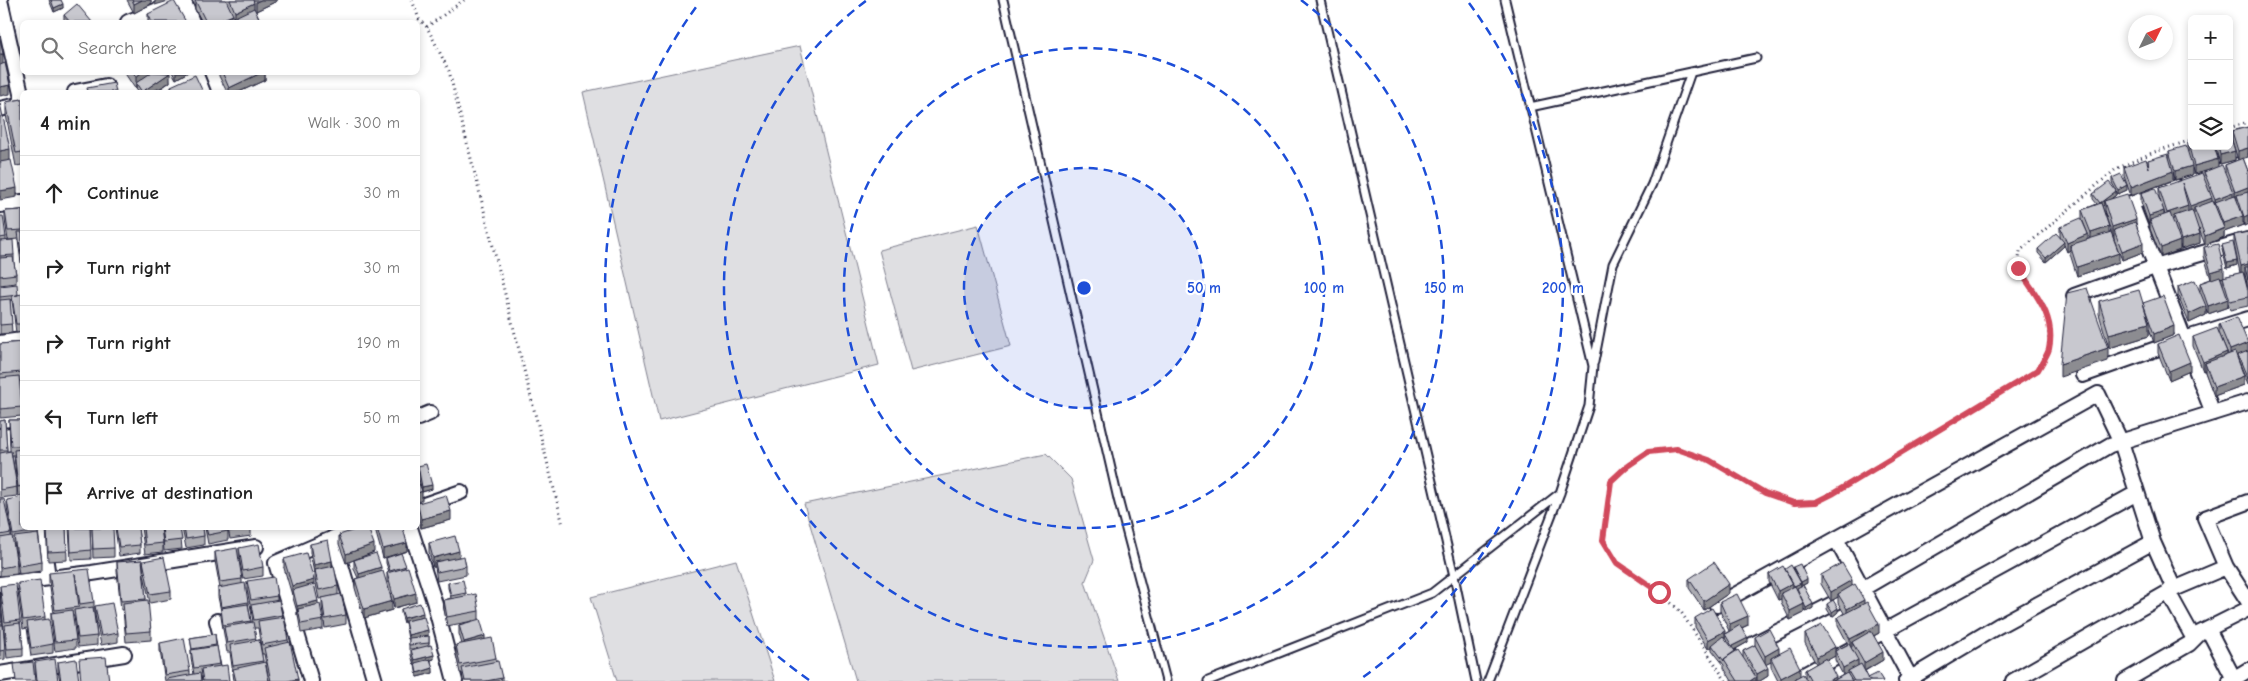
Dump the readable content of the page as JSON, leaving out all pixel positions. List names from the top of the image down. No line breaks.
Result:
{"north":"top right","page":{"map_buttons":["+","−"],"search":"Search here","heading":["4 min","Walk · 300 m"],"list":[["Continue","30 m"],["Turn right","30 m"],["Turn right","190 m"],["Turn left","50 m"],"Arrive at destination"]},"rings":["50 m","100 m","150 m","200 m"]}
